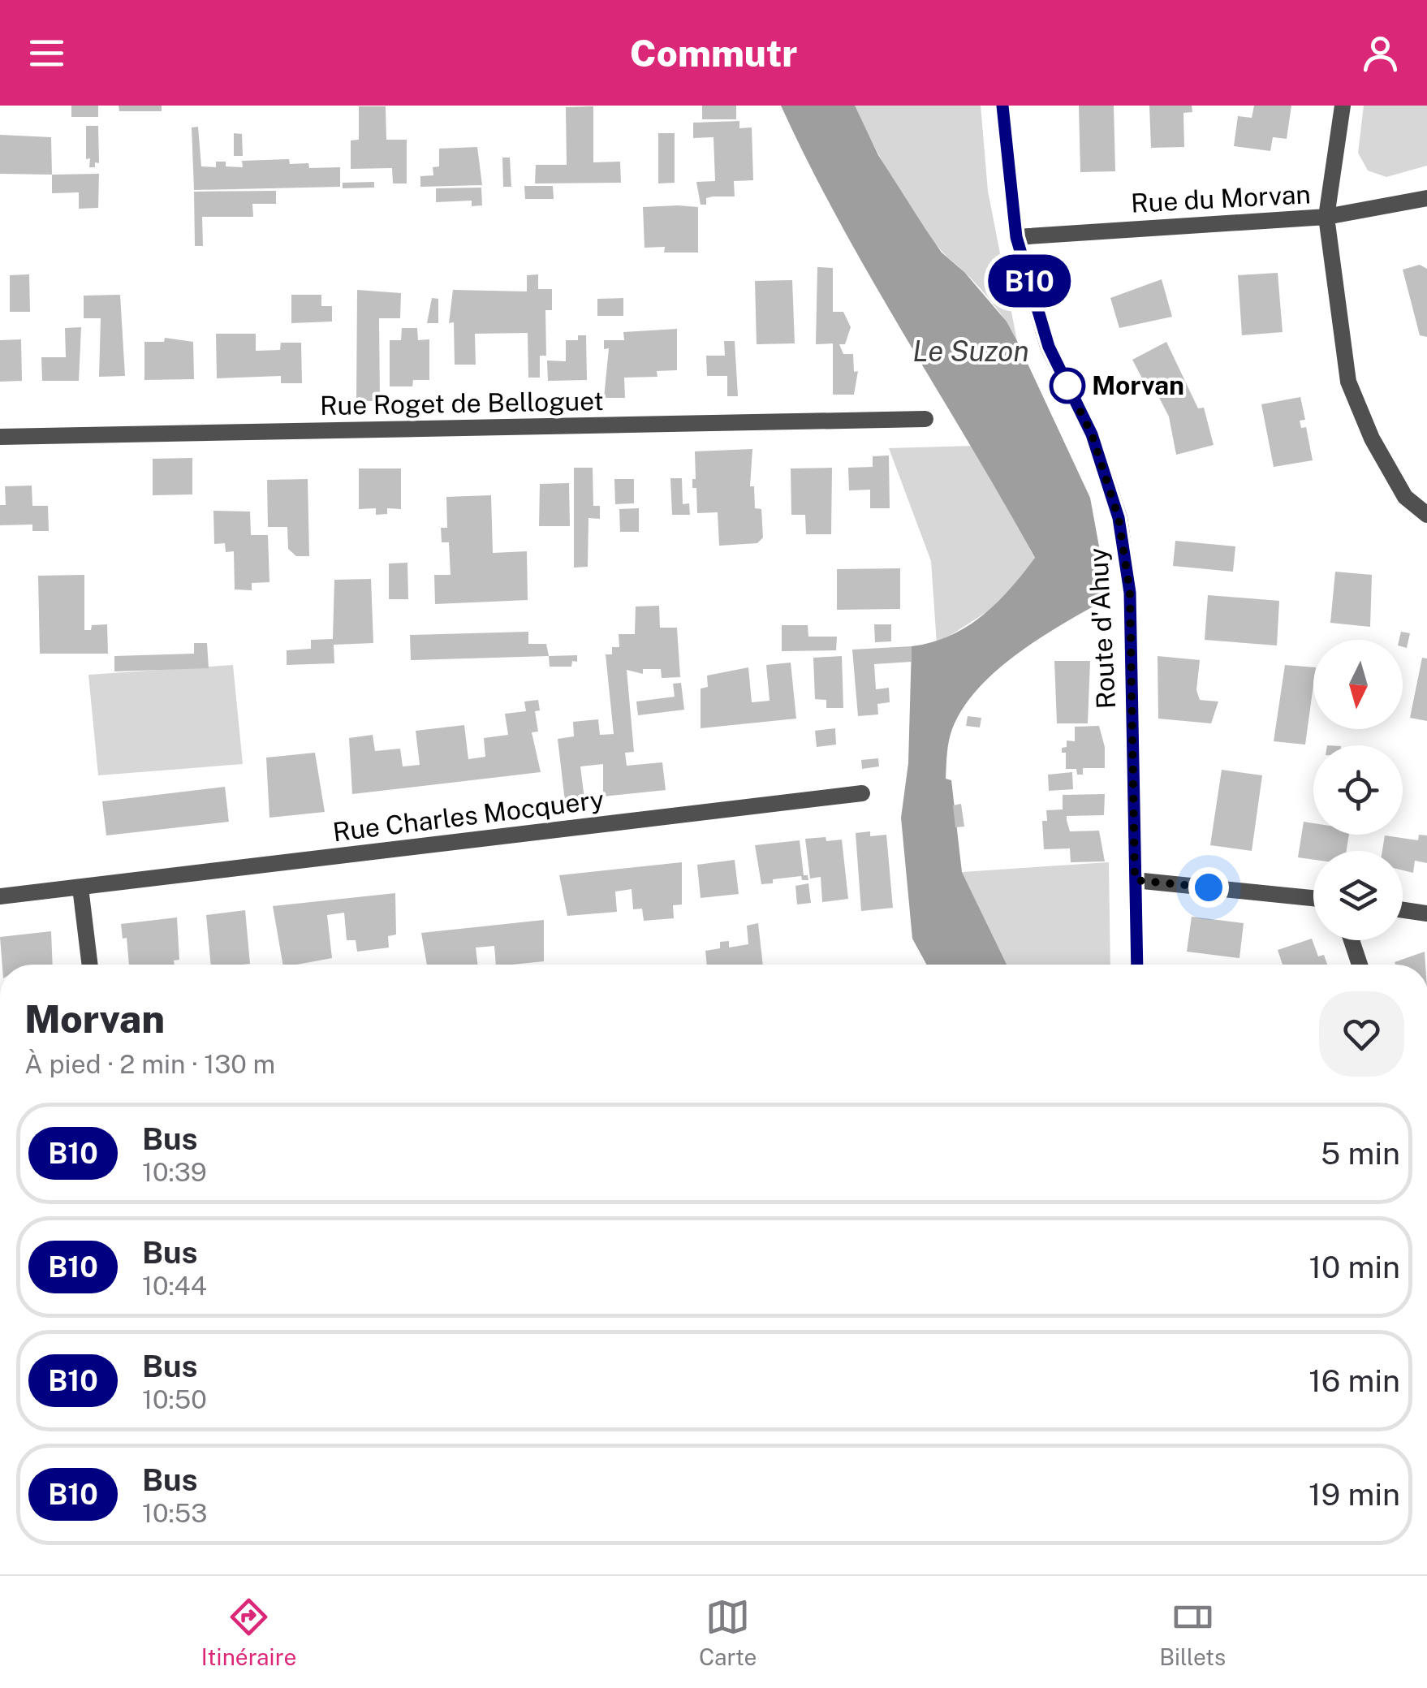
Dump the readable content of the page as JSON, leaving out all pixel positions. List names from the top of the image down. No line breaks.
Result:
{"streets":{"main road":["Route d'Ahuy"],"street":["Rue du Morvan","Rue Roget de Belloguet","Rue Charles Mocquery"]},"crossings":[["Rue du Morvan","Route d'Ahuy"]],"water":["Le Suzon"],"places":["Morvan"],"lines":["bus line B10"],"north":"bottom","page":{"header":"Commutr","on_map":"B10","heading":["Morvan","À pied · 2 min · 130 m"],"list":[{"mark":"B10","name":"Bus","note":"10:39","value":"5 min"},{"mark":"B10","name":"Bus","note":"10:44","value":"10 min"},{"mark":"B10","name":"Bus","note":"10:50","value":"16 min"},{"mark":"B10","name":"Bus","note":"10:53","value":"19 min"}],"tabs":["Itinéraire","Carte","Billets"]}}
